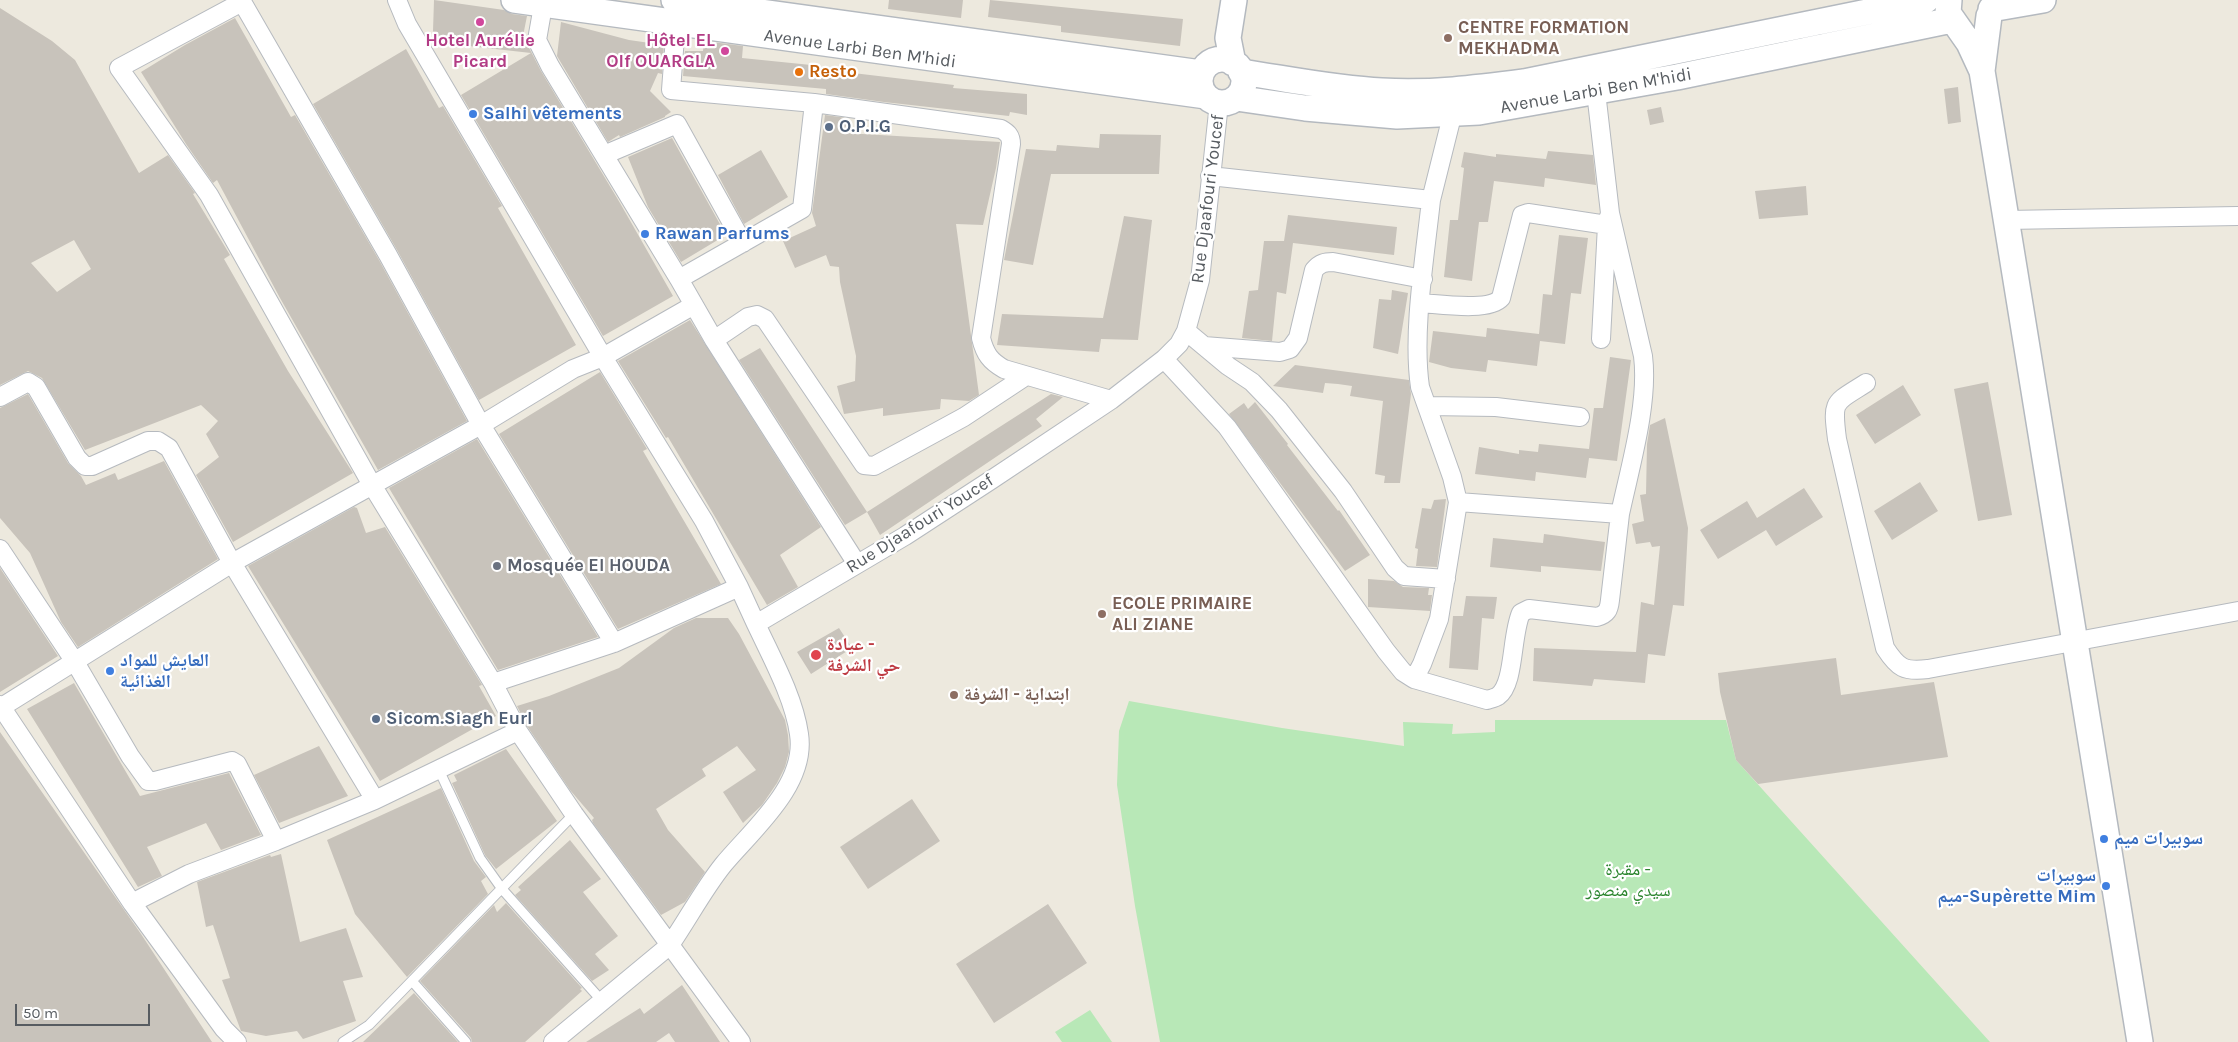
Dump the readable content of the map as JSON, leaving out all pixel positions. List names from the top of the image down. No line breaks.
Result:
{"streets":{"main road":["Avenue Larbi Ben M'hidi"],"street":["Rue Djaafouri Youcef"]},"crossings":[["Avenue Larbi Ben M'hidi","Rue Djaafouri Youcef"]],"parks":["مقبرة - سيدي منصور"],"places":["Hotel Aurélie Picard","CENTRE FORMATION MEKHADMA","Hôtel EL Olf OUARGLA","Resto","Salhi vêtements","O.P.I.G","Rawan Parfums","Mosquée El HOUDA","ECOLE PRIMAIRE ALI ZIANE","عيادة - حي الشرفة","العايش للمواد الغذائية","ابتداية - الشرفة","Sicom.Siagh Eurl","سوبيرات ميم","سوبيرات ميم-Supèrette Mim"],"scale_bar":"50 m"}
